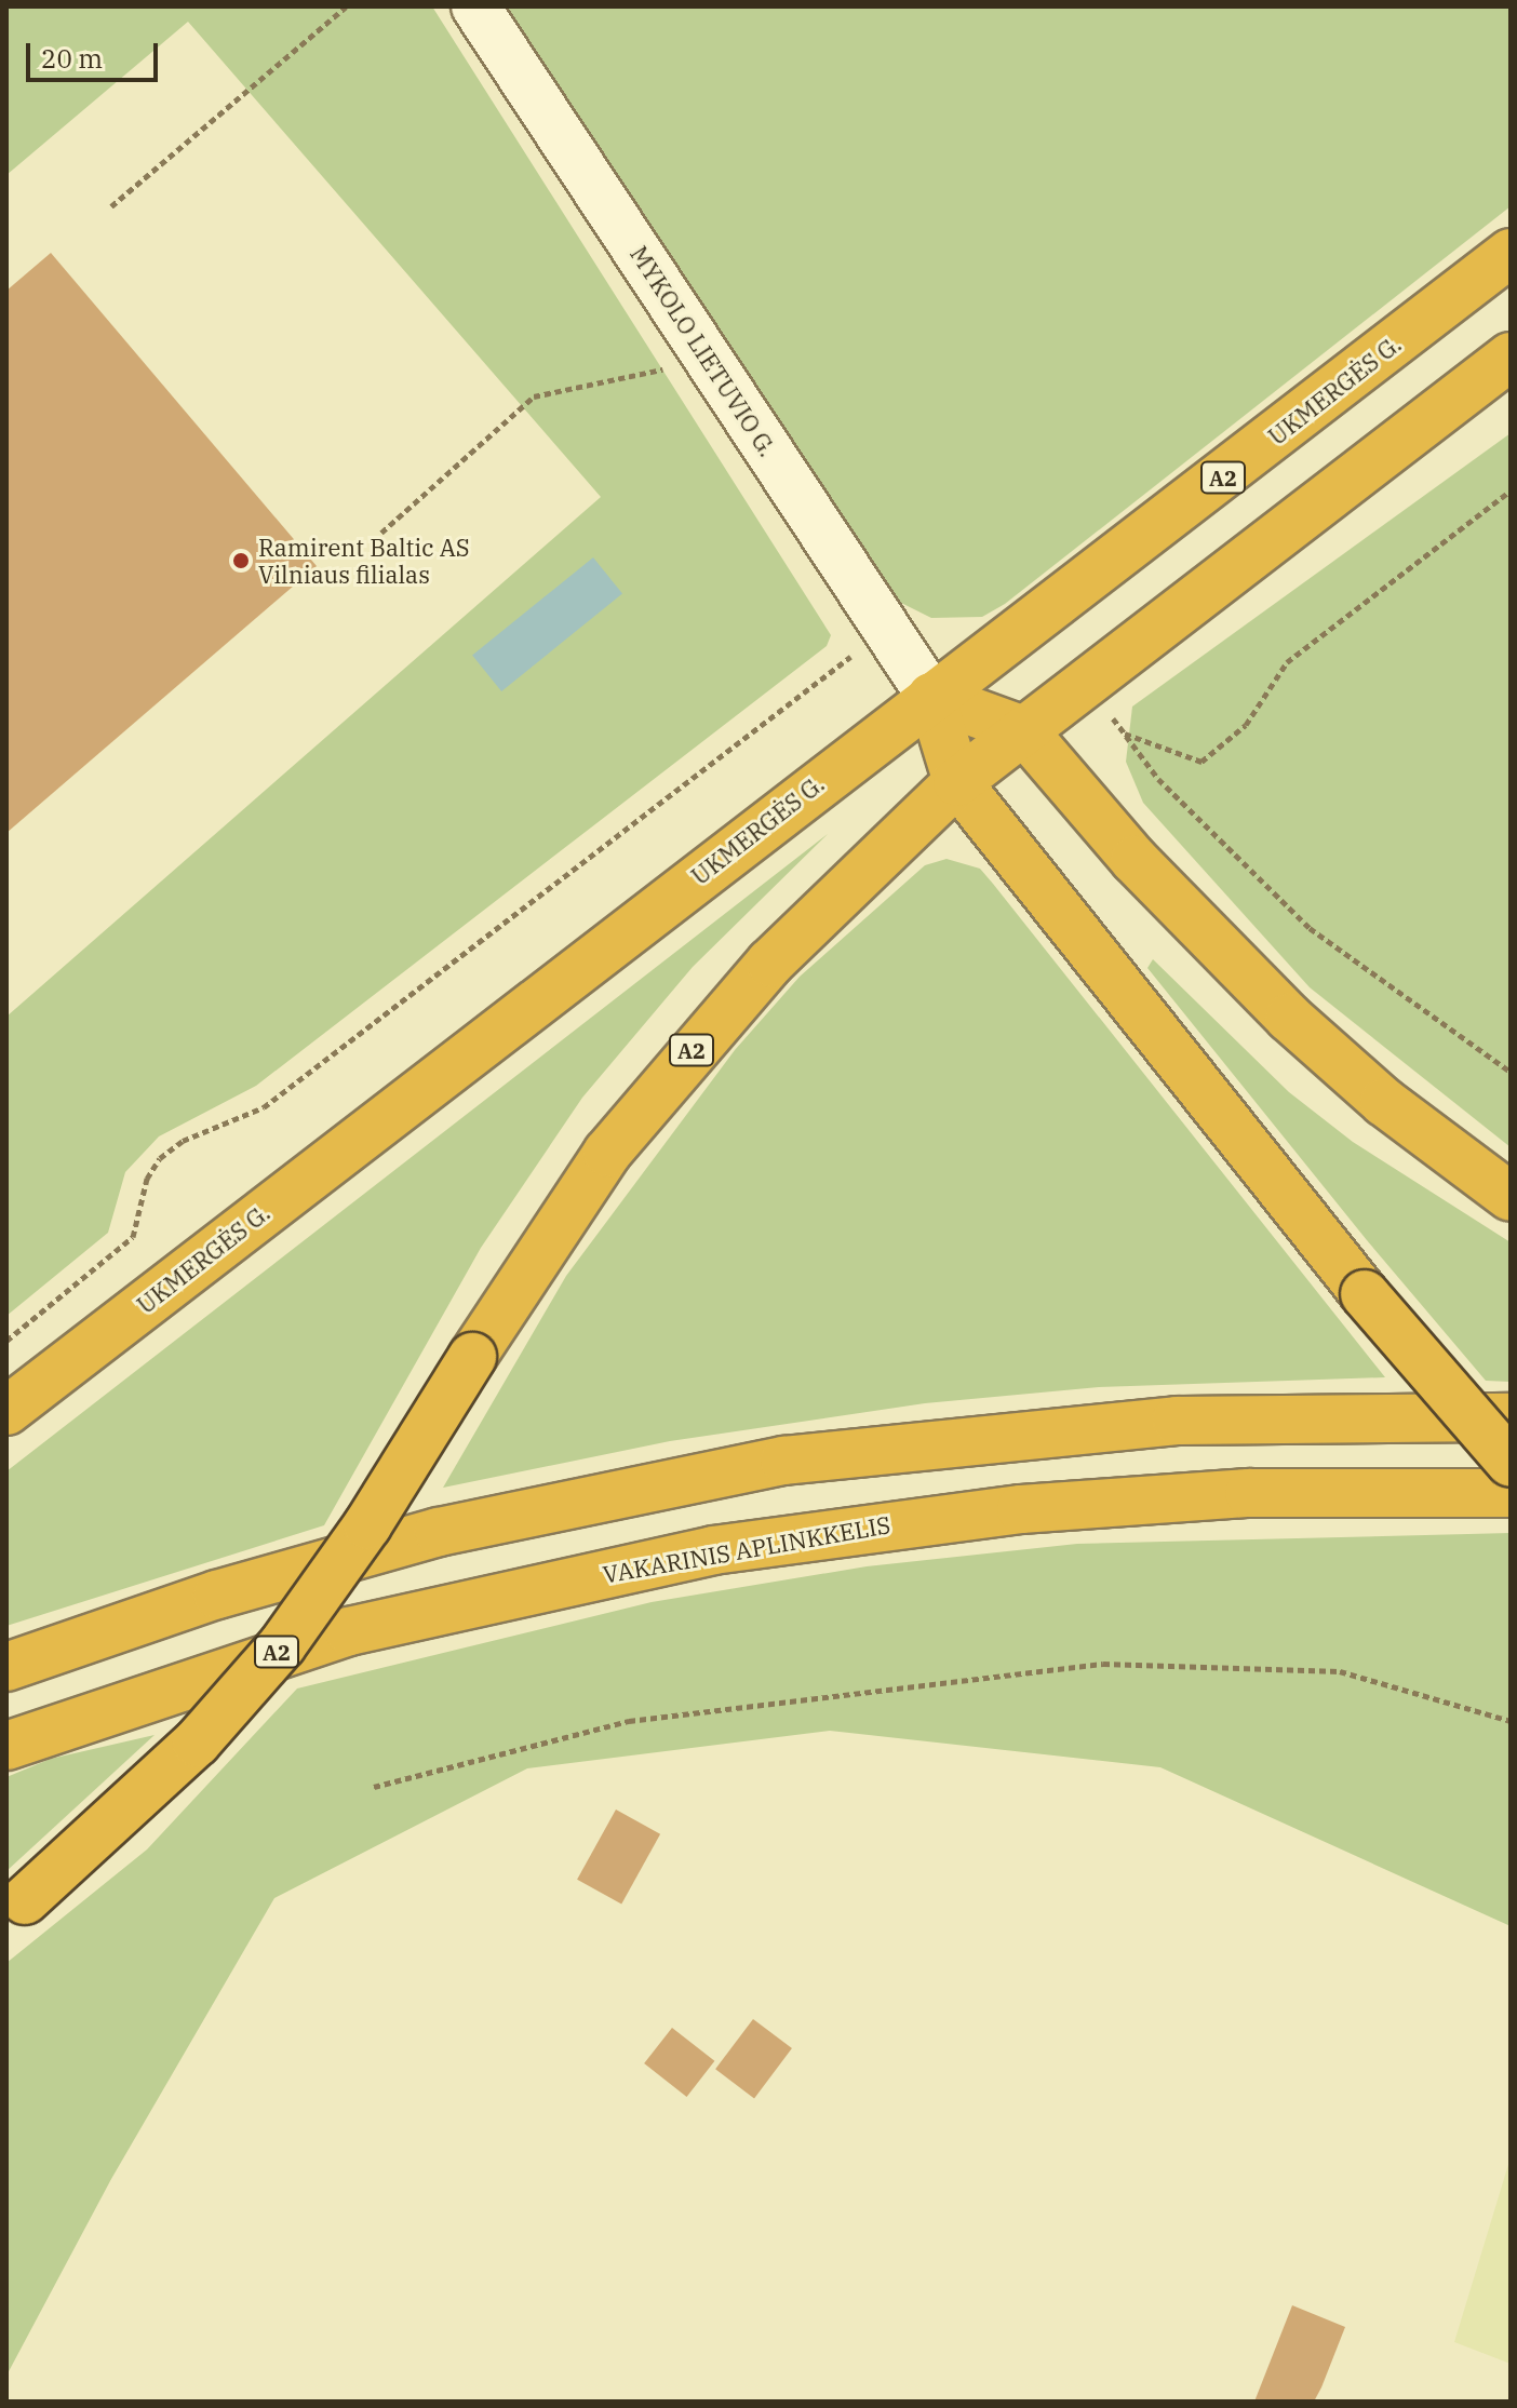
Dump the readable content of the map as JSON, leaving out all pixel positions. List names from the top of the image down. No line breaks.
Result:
{"streets":{"highway":["UKMERGĖS G.","A2","VAKARINIS APLINKKELIS"],"street":["MYKOLO LIETUVIO G."]},"crossings":[["MYKOLO LIETUVIO G.","UKMERGĖS G."]],"places":["Ramirent Baltic AS Vilniaus filialas"],"scale_bar":"20 m"}
